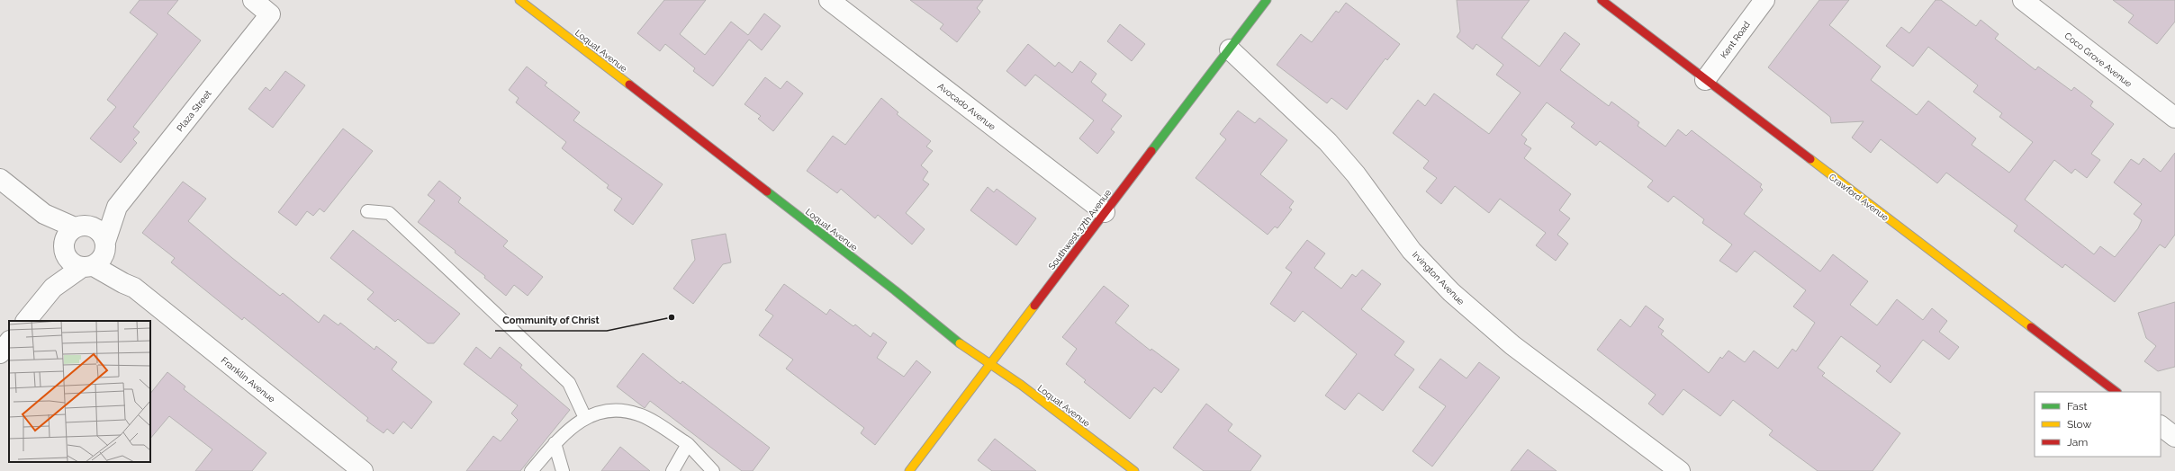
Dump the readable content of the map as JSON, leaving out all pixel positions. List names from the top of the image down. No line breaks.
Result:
{"streets":{"street":["Kent Road","Loquat Avenue","Coco Grove Avenue","Avocado Avenue","Plaza Street","Crawford Avenue","Southwest 37th Avenue","Irvington Avenue","Franklin Avenue"]},"crossings":[["Kent Road","Crawford Avenue"],["Loquat Avenue","Southwest 37th Avenue"],["Avocado Avenue","Southwest 37th Avenue"],["Plaza Street","Franklin Avenue"],["Southwest 37th Avenue","Irvington Avenue"]],"places":["Community of Christ"],"legend":["Fast","Slow","Jam"]}
